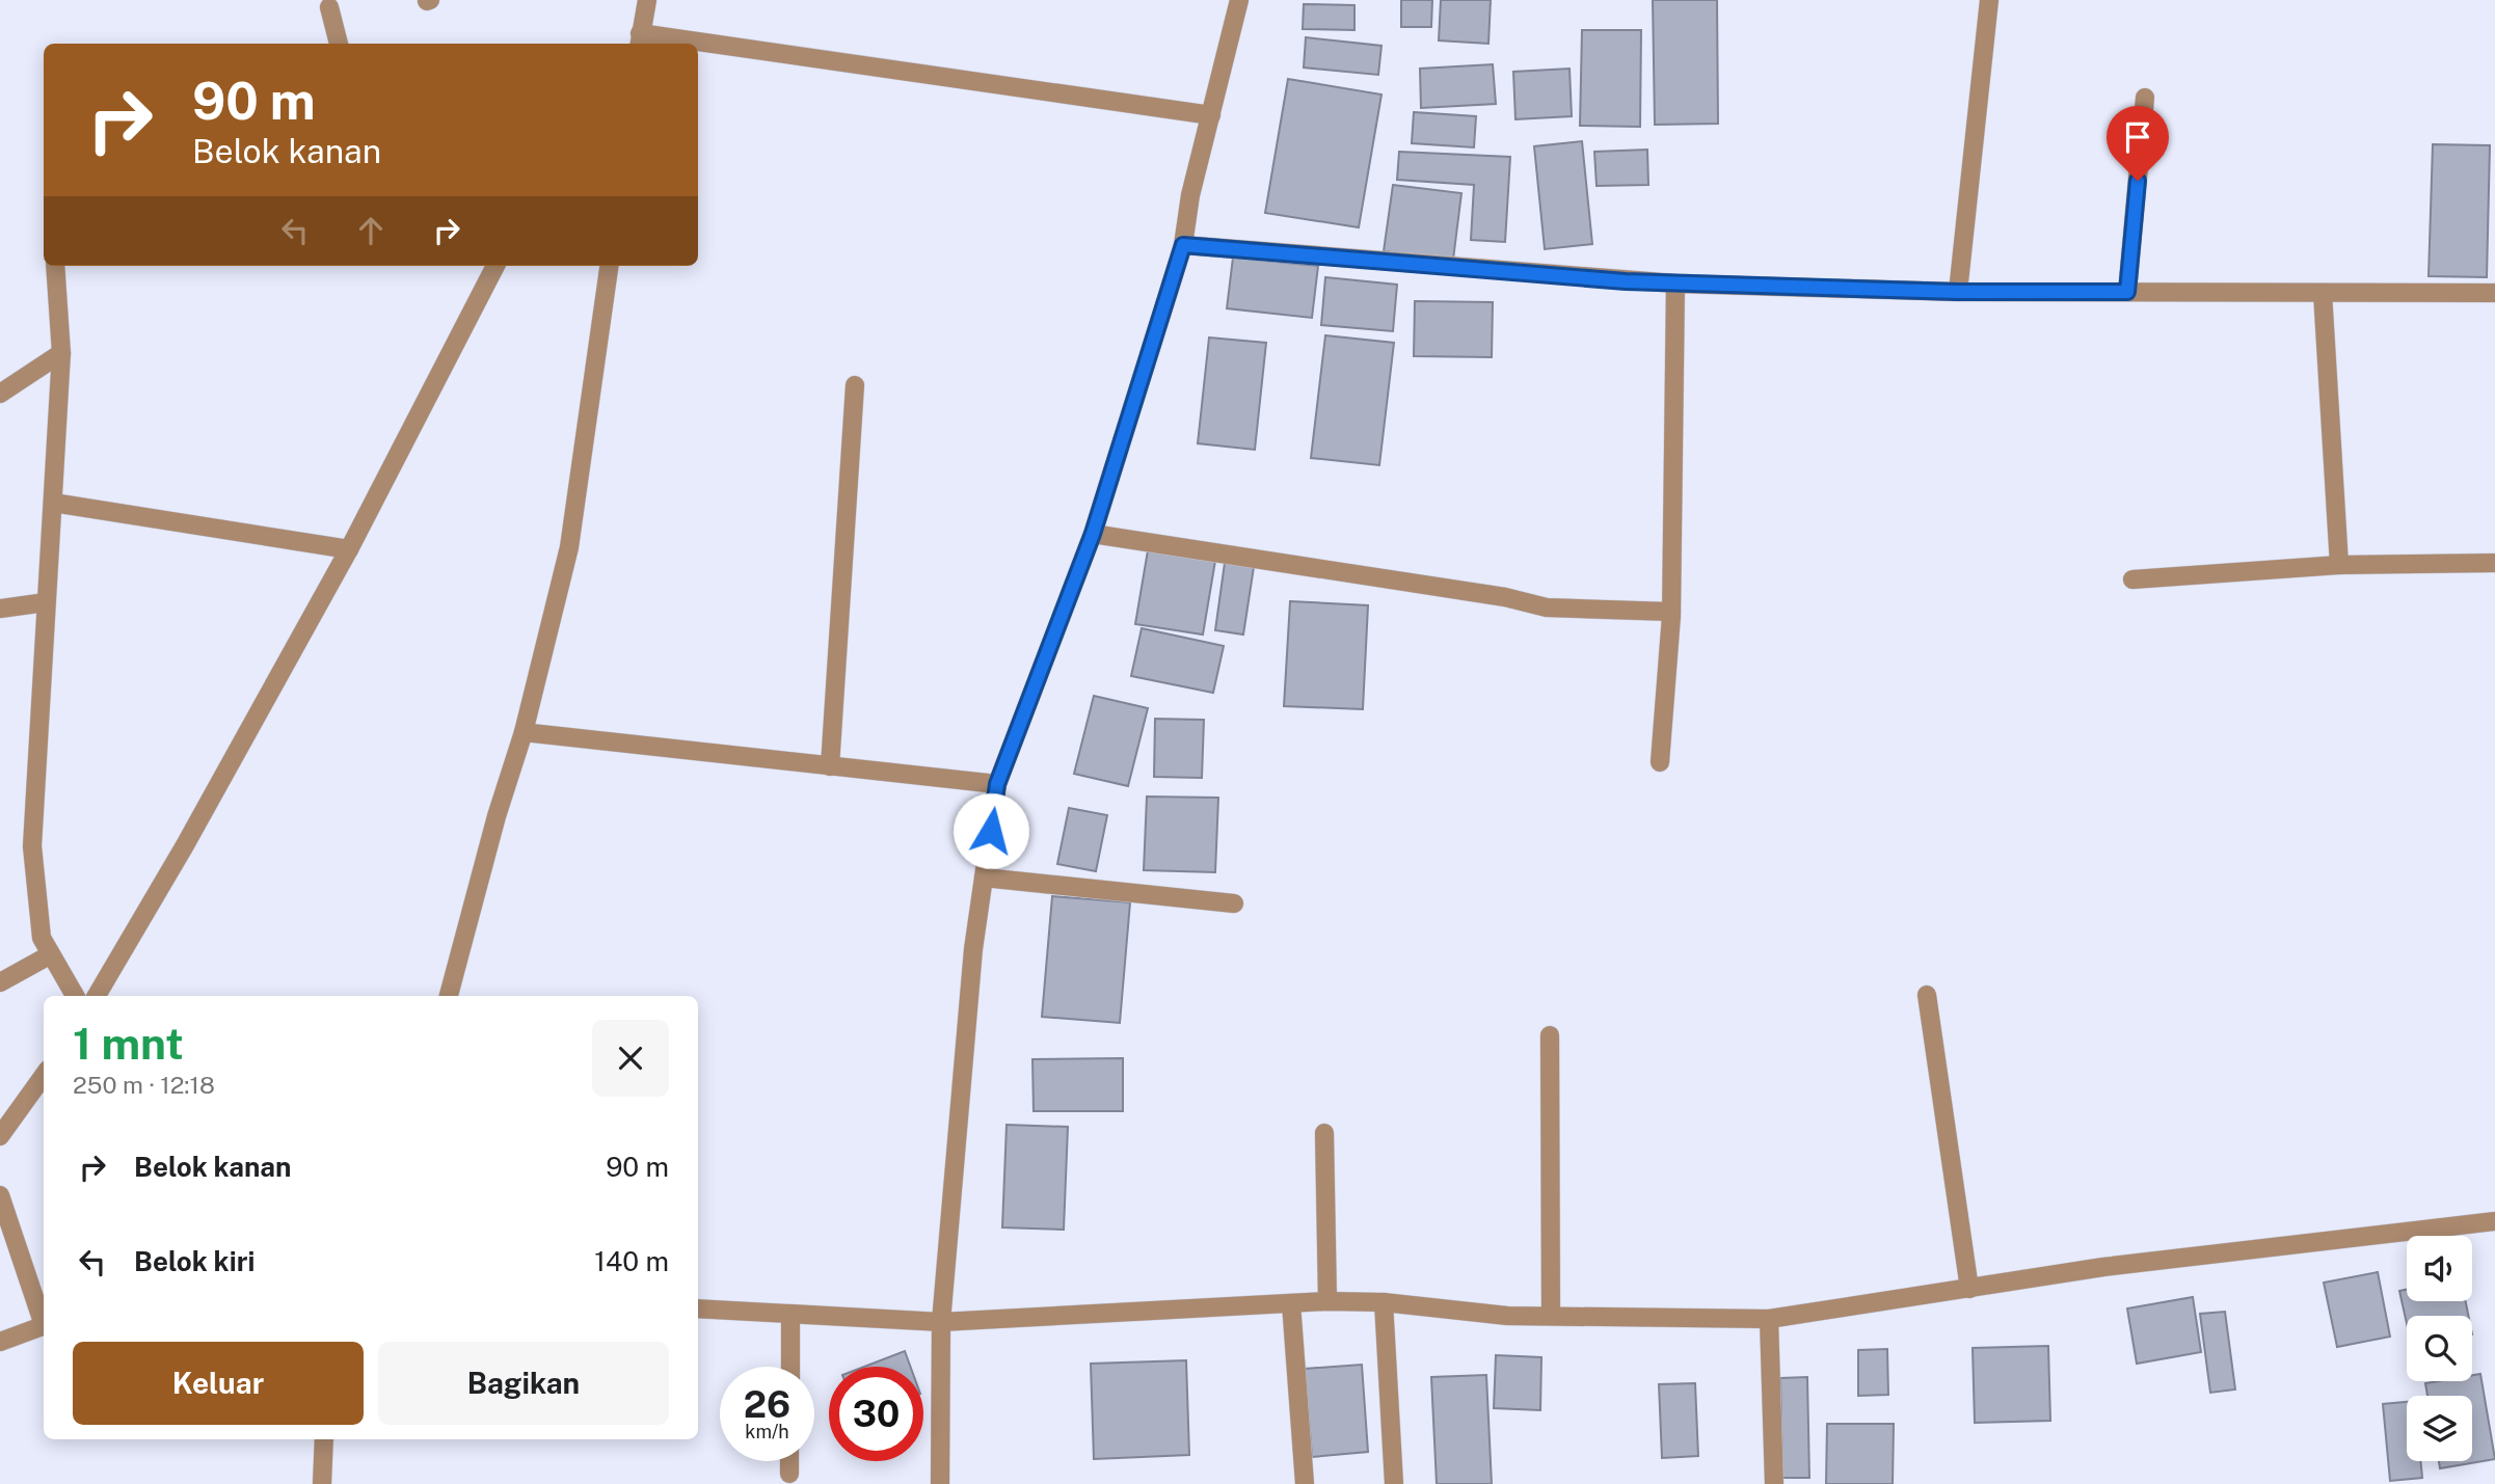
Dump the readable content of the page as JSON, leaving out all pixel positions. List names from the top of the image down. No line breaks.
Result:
{"page":{"turn":["90 m","Belok kanan"],"heading":["1 mnt","250 m · 12:18"],"list":[{"name":"Belok kanan","value":"90 m"},{"name":"Belok kiri","value":"140 m"}],"buttons":["Keluar","Bagikan"],"speed":"26 km/h","limit":"30"}}
